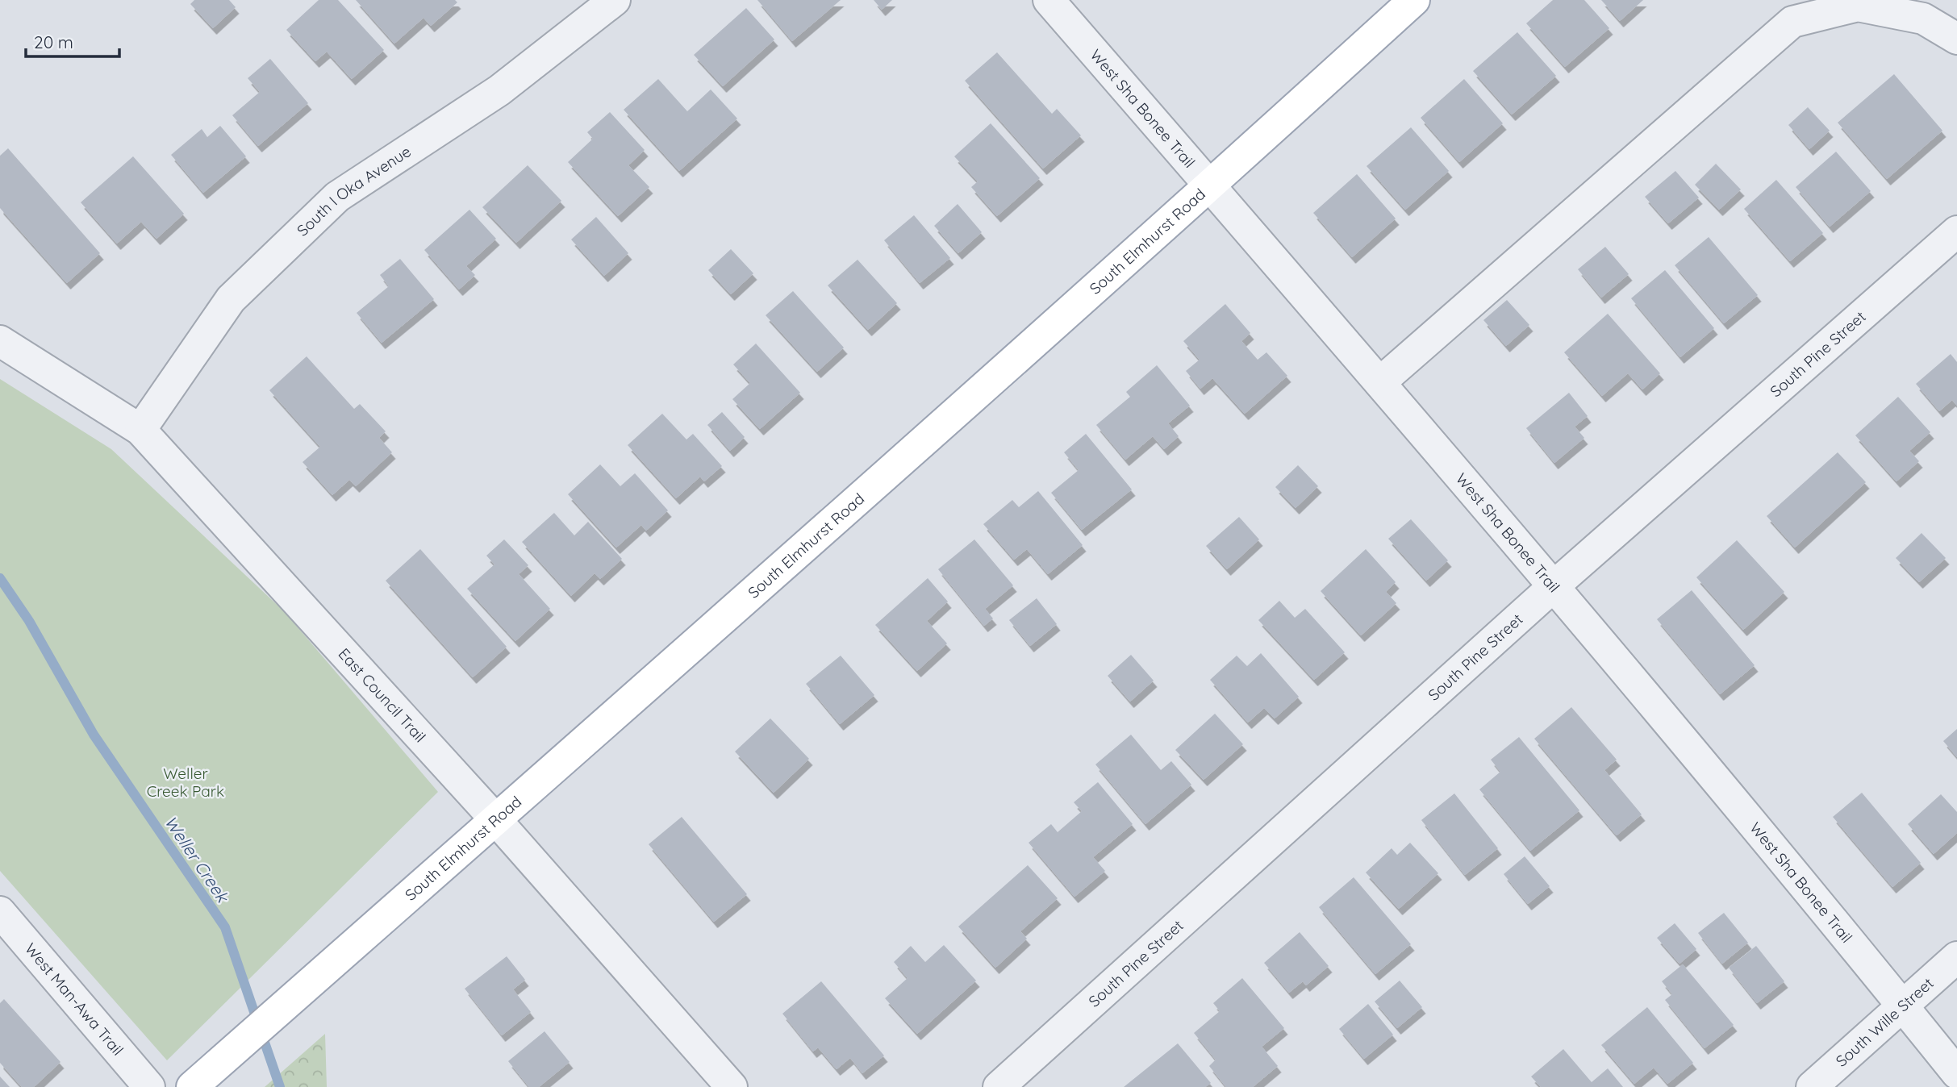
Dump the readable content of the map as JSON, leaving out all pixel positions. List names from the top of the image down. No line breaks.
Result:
{"streets":{"main road":["South Elmhurst Road"],"street":["West Sha Bonee Trail","South I Oka Avenue","South Pine Street","East Council Trail","West Man-Awa Trail","South Wille Street"]},"crossings":[["West Sha Bonee Trail","South Elmhurst Road"],["West Sha Bonee Trail","South Pine Street"],["West Sha Bonee Trail","South Wille Street"],["South I Oka Avenue","East Council Trail"],["South Elmhurst Road","East Council Trail"]],"water":["Weller Creek"],"parks":["Weller Creek Park"],"scale_bar":"20 m"}
